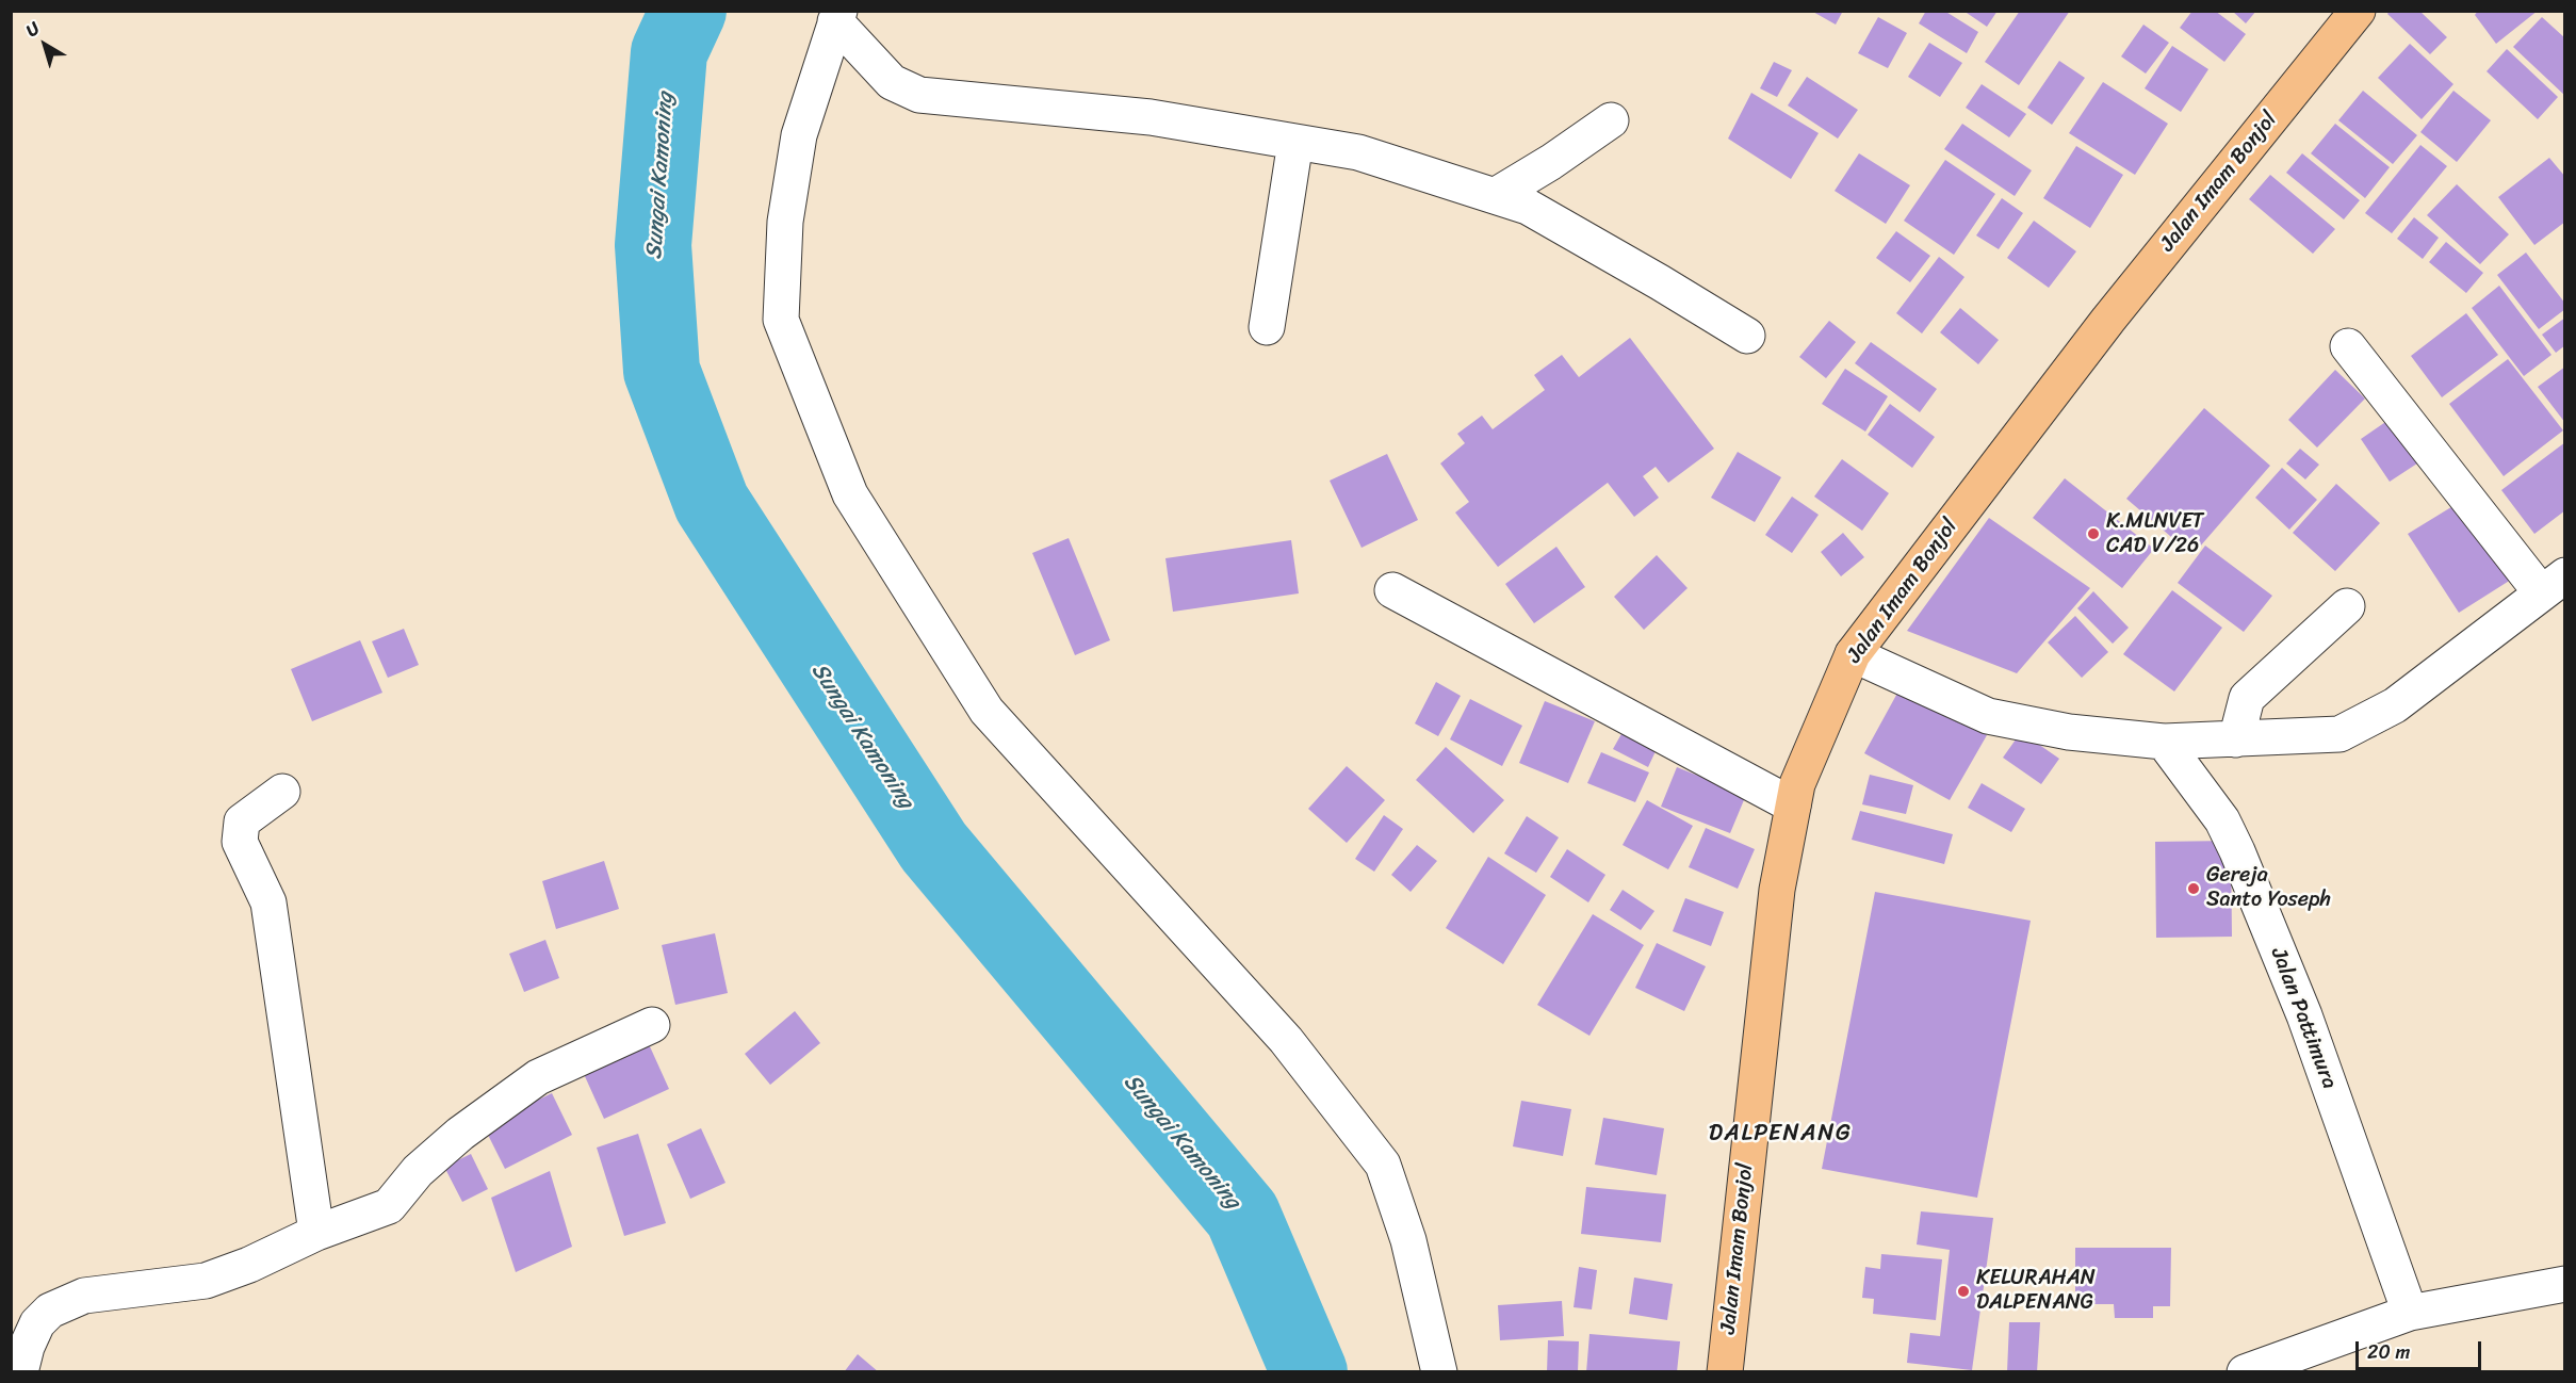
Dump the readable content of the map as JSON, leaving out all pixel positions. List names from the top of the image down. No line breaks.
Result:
{"streets":{"main road":["Jalan Imam Bonjol"],"street":["Jalan Pattimura"]},"districts":["DALPENANG"],"water":["Sungai Kamoning"],"places":["K.MLNVET CAD V/26","Gereja Santo Yoseph","KELURAHAN DALPENANG"],"scale_bar":"20 m","north":"top left"}
